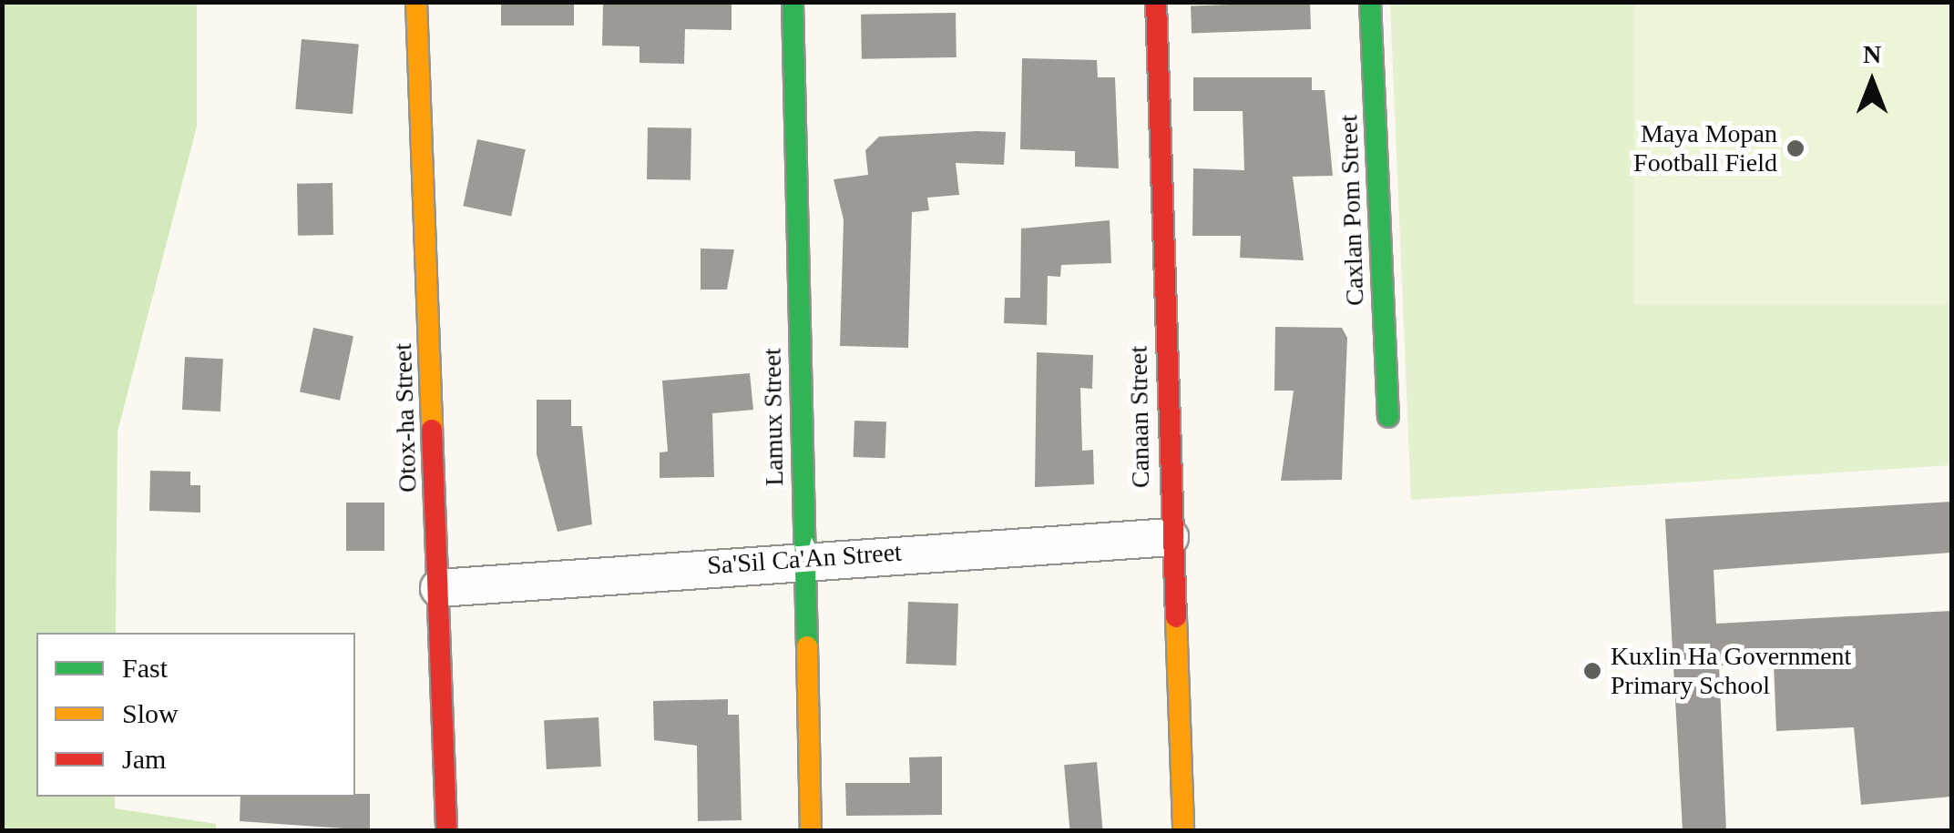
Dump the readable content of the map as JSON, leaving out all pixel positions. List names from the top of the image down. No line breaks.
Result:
{"streets":{"street":["Caxlan Pom Street","Lamux Street","Canaan Street","Otox-ha Street","Sa'Sil Ca'An Street"]},"crossings":[["Lamux Street","Sa'Sil Ca'An Street"],["Canaan Street","Sa'Sil Ca'An Street"],["Otox-ha Street","Sa'Sil Ca'An Street"]],"places":["Maya Mopan Football Field","Kuxlin Ha Government Primary School"],"legend":["Fast","Slow","Jam"],"north":"top"}
